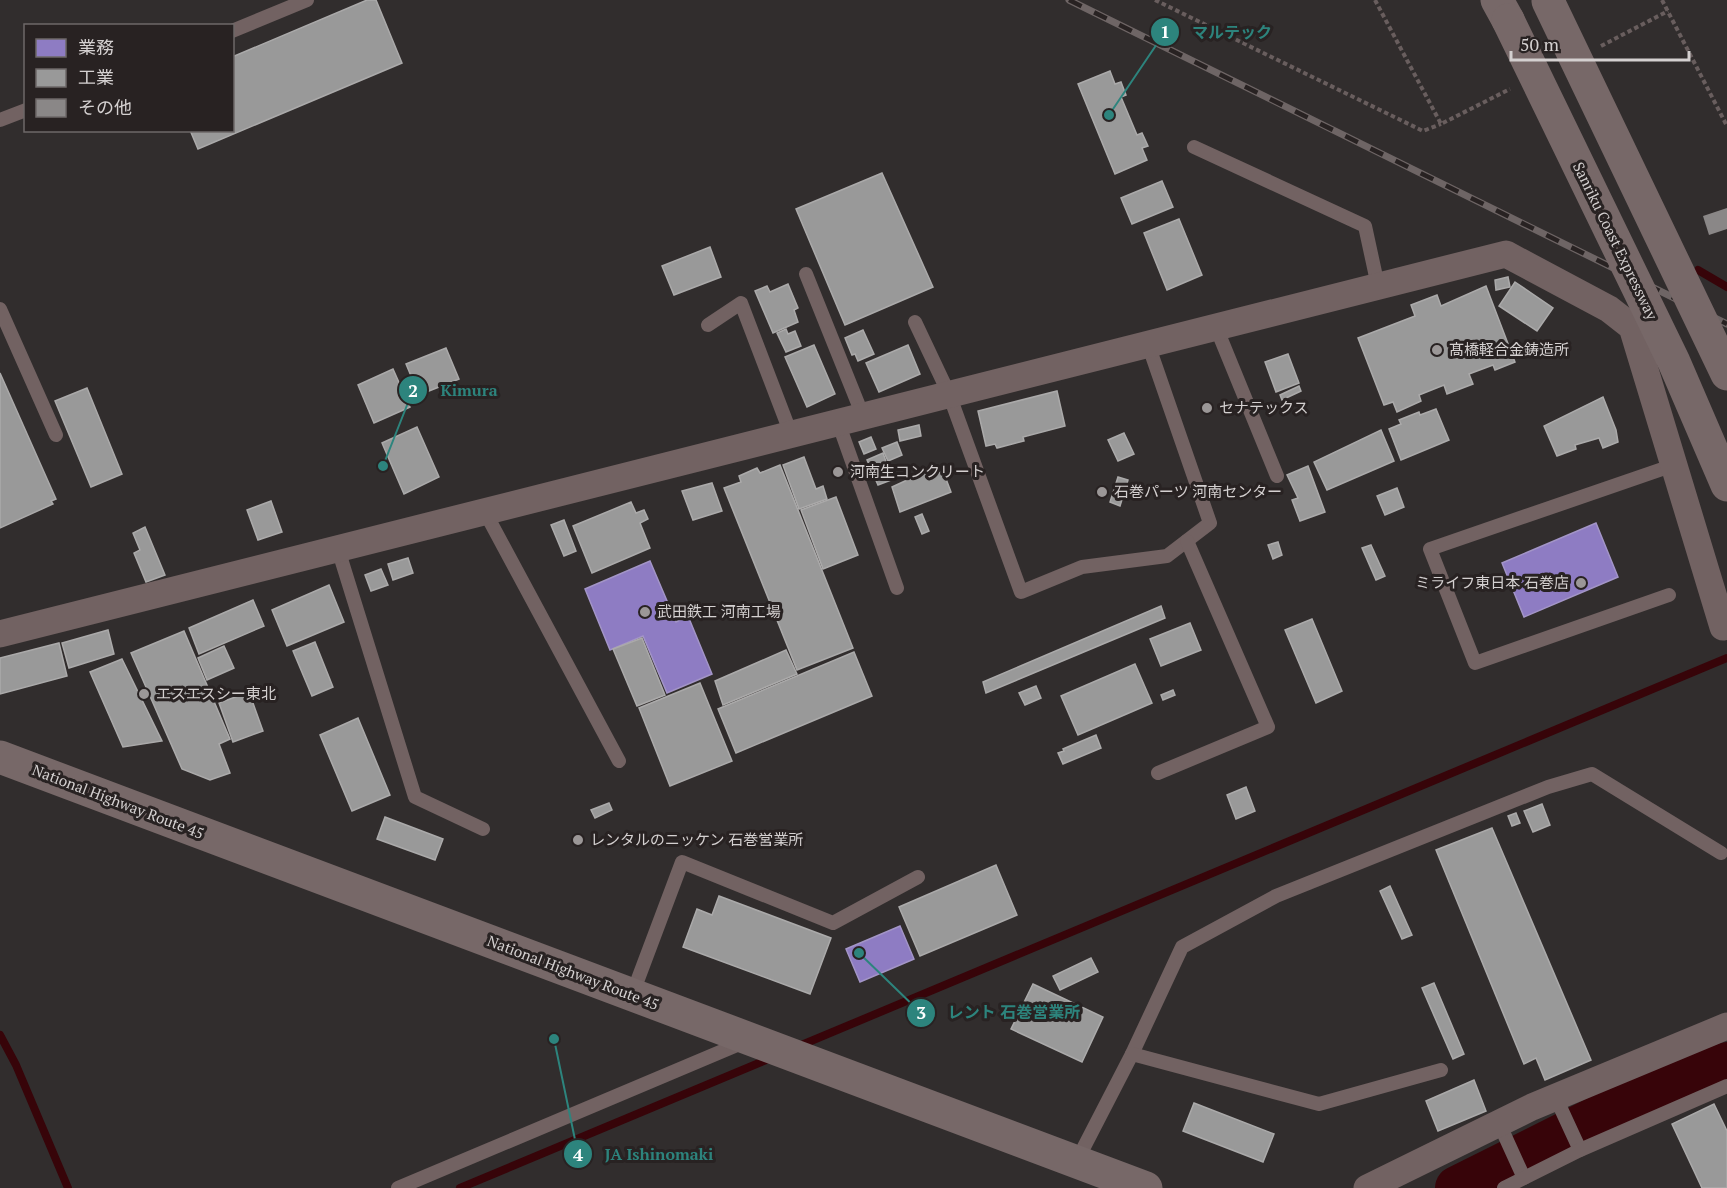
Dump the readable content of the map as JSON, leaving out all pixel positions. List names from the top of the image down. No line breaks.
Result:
{"streets":{"highway":["Sanriku Coast Expressway","National Highway Route 45"]},"places":["マルテック","髙橋軽合金鋳造所","セナテックス","Kimura","河南生コンクリート","石巻パーツ 河南センター","ミライフ東日本 石巻店","武田鉄工 河南工場","エスエスシー東北","レンタルのニッケン 石巻営業所","レント 石巻営業所","JA Ishinomaki"],"legend":["業務","工業","その他"],"scale_bar":"50 m"}
